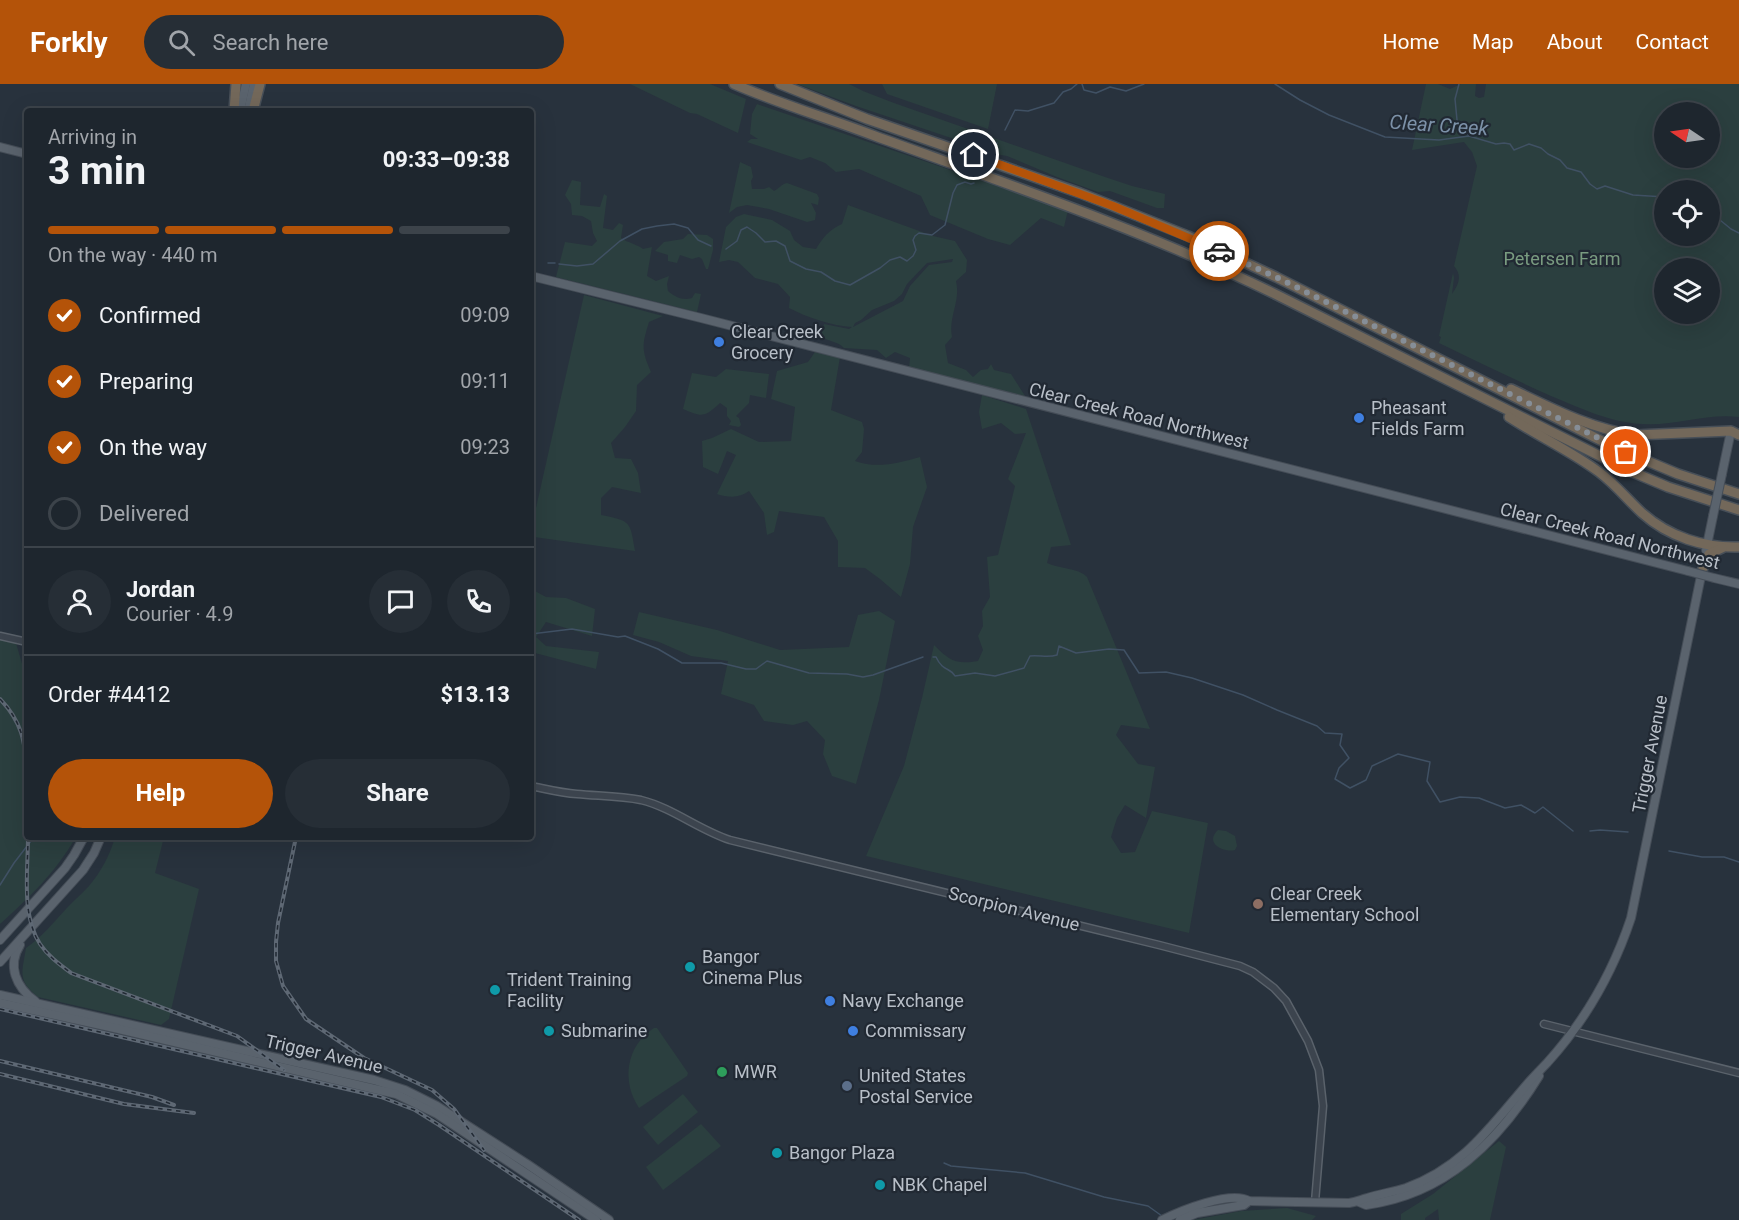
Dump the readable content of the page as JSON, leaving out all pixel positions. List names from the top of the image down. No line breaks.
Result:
{"streets":{"main road":["Clear Creek Road Northwest","Trigger Avenue"],"street":["Scorpion Avenue"]},"crossings":[["Trigger Avenue","Scorpion Avenue"]],"water":["Clear Creek"],"parks":["Petersen Farm"],"places":["Clear Creek Grocery","Pheasant Fields Farm","Clear Creek Elementary School","Bangor Cinema Plus","Trident Training Facility","Navy Exchange","Submarine","Commissary","MWR","United States Postal Service","Bangor Plaza","NBK Chapel"],"north":"left","page":{"header":"Forkly","search":"Search here","nav":["Home","Map","About","Contact"],"heading":["3 min","Arriving in","09:33–09:38"],"panel":["Jordan","Courier · 4.9","Order #4412","$13.13"],"bar":"On the way · 440 m","list":[["Confirmed","09:09"],["Preparing","09:11"],["On the way","09:23"],"Delivered"],"buttons":["Help","Share"]}}
